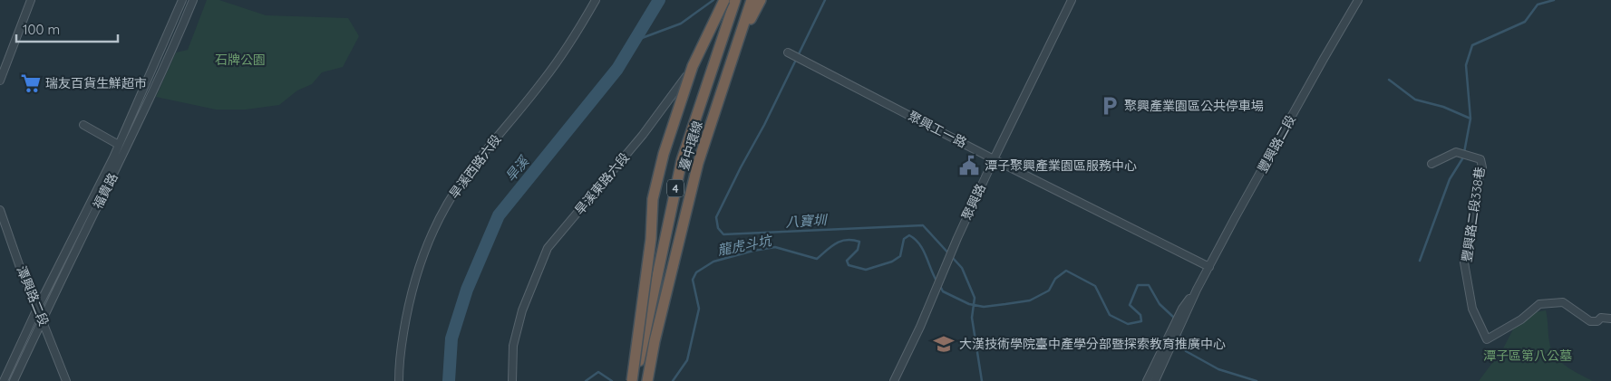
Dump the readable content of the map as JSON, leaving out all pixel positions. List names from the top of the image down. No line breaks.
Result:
{"streets":{"highway":["臺中環線","4"],"street":["聚興工一路","豐興路二段","旱溪西路六段","旱溪東路六段","福貴路","聚興路","豐興路二段338巷","潭興路二段"]},"crossings":[["聚興工一路","豐興路二段"],["聚興工一路","聚興路"],["福貴路","潭興路二段"]],"water":["旱溪","八寶圳","龍虎斗坑"],"parks":["石牌公園","潭子區第八公墓"],"places":{"supermarket":["瑞友百貨生鮮超市"],"parking":["聚興產業園區公共停車場"],"public building":["潭子聚興產業園區服務中心"],"school or university":["大漢技術學院臺中產學分部暨探索教育推廣中心"]},"scale_bar":"100 m"}
